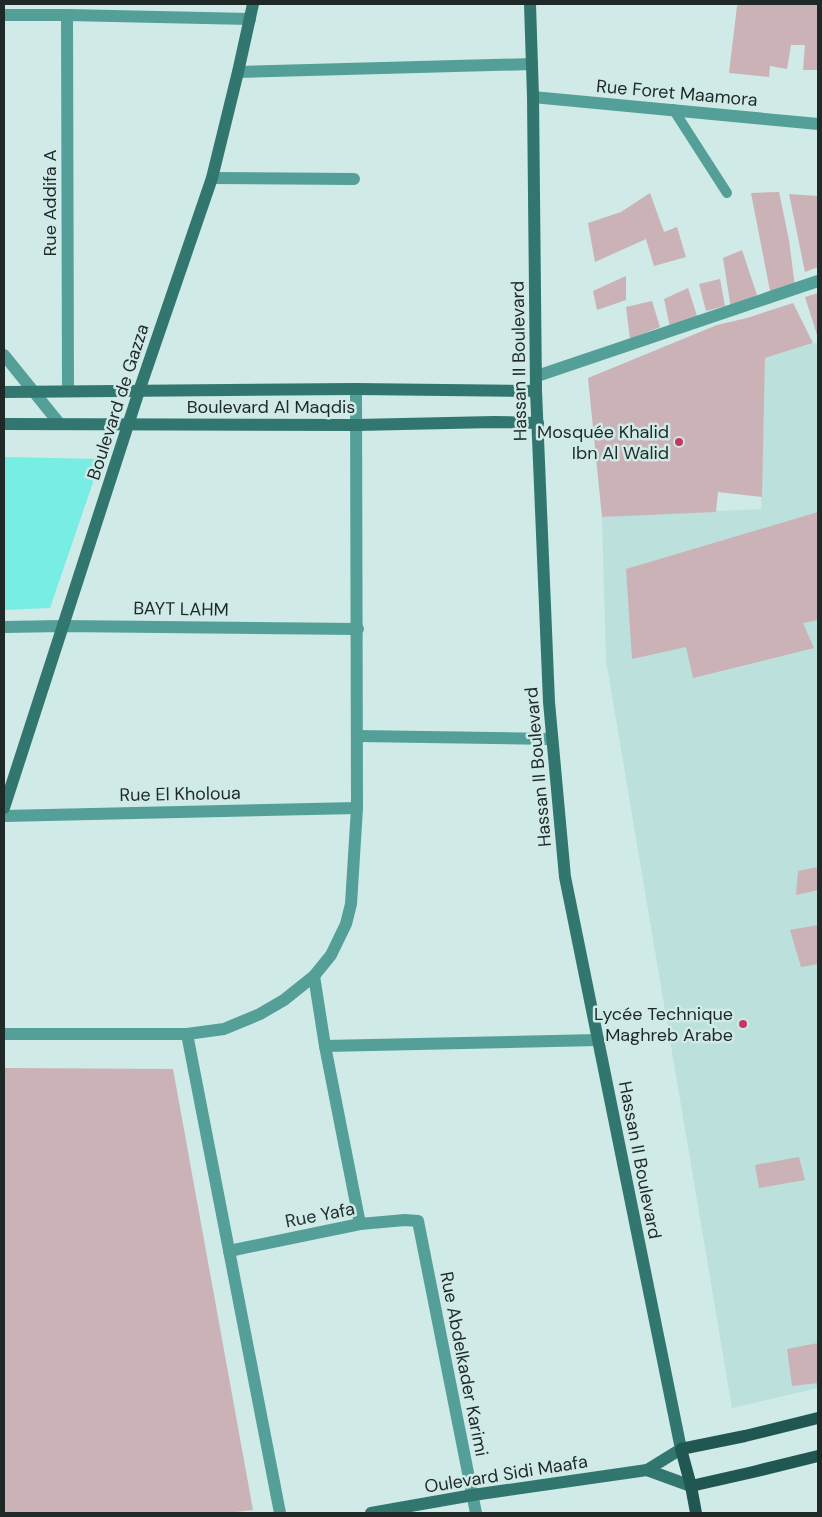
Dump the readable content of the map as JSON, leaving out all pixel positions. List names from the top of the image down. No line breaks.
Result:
{"streets":{"main road":["Hassan II Boulevard","Boulevard de Gazza","Boulevard Al Maqdis","Oulevard Sidi Maafa"],"street":["Rue Foret Maamora","Rue Addifa A","BAYT LAHM","Rue El Kholoua","Rue Yafa","Rue Abdelkader Karimi"]},"crossings":[["Rue Foret Maamora","Hassan II Boulevard"],["Rue Addifa A","Boulevard Al Maqdis"],["Hassan II Boulevard","Boulevard Al Maqdis"],["Boulevard de Gazza","Boulevard Al Maqdis"],["Boulevard de Gazza","BAYT LAHM"],["Rue Yafa","Rue Abdelkader Karimi"],["Rue Abdelkader Karimi","Oulevard Sidi Maafa"]],"places":["Mosquée Khalid Ibn Al Walid","Lycée Technique Maghreb Arabe"]}
